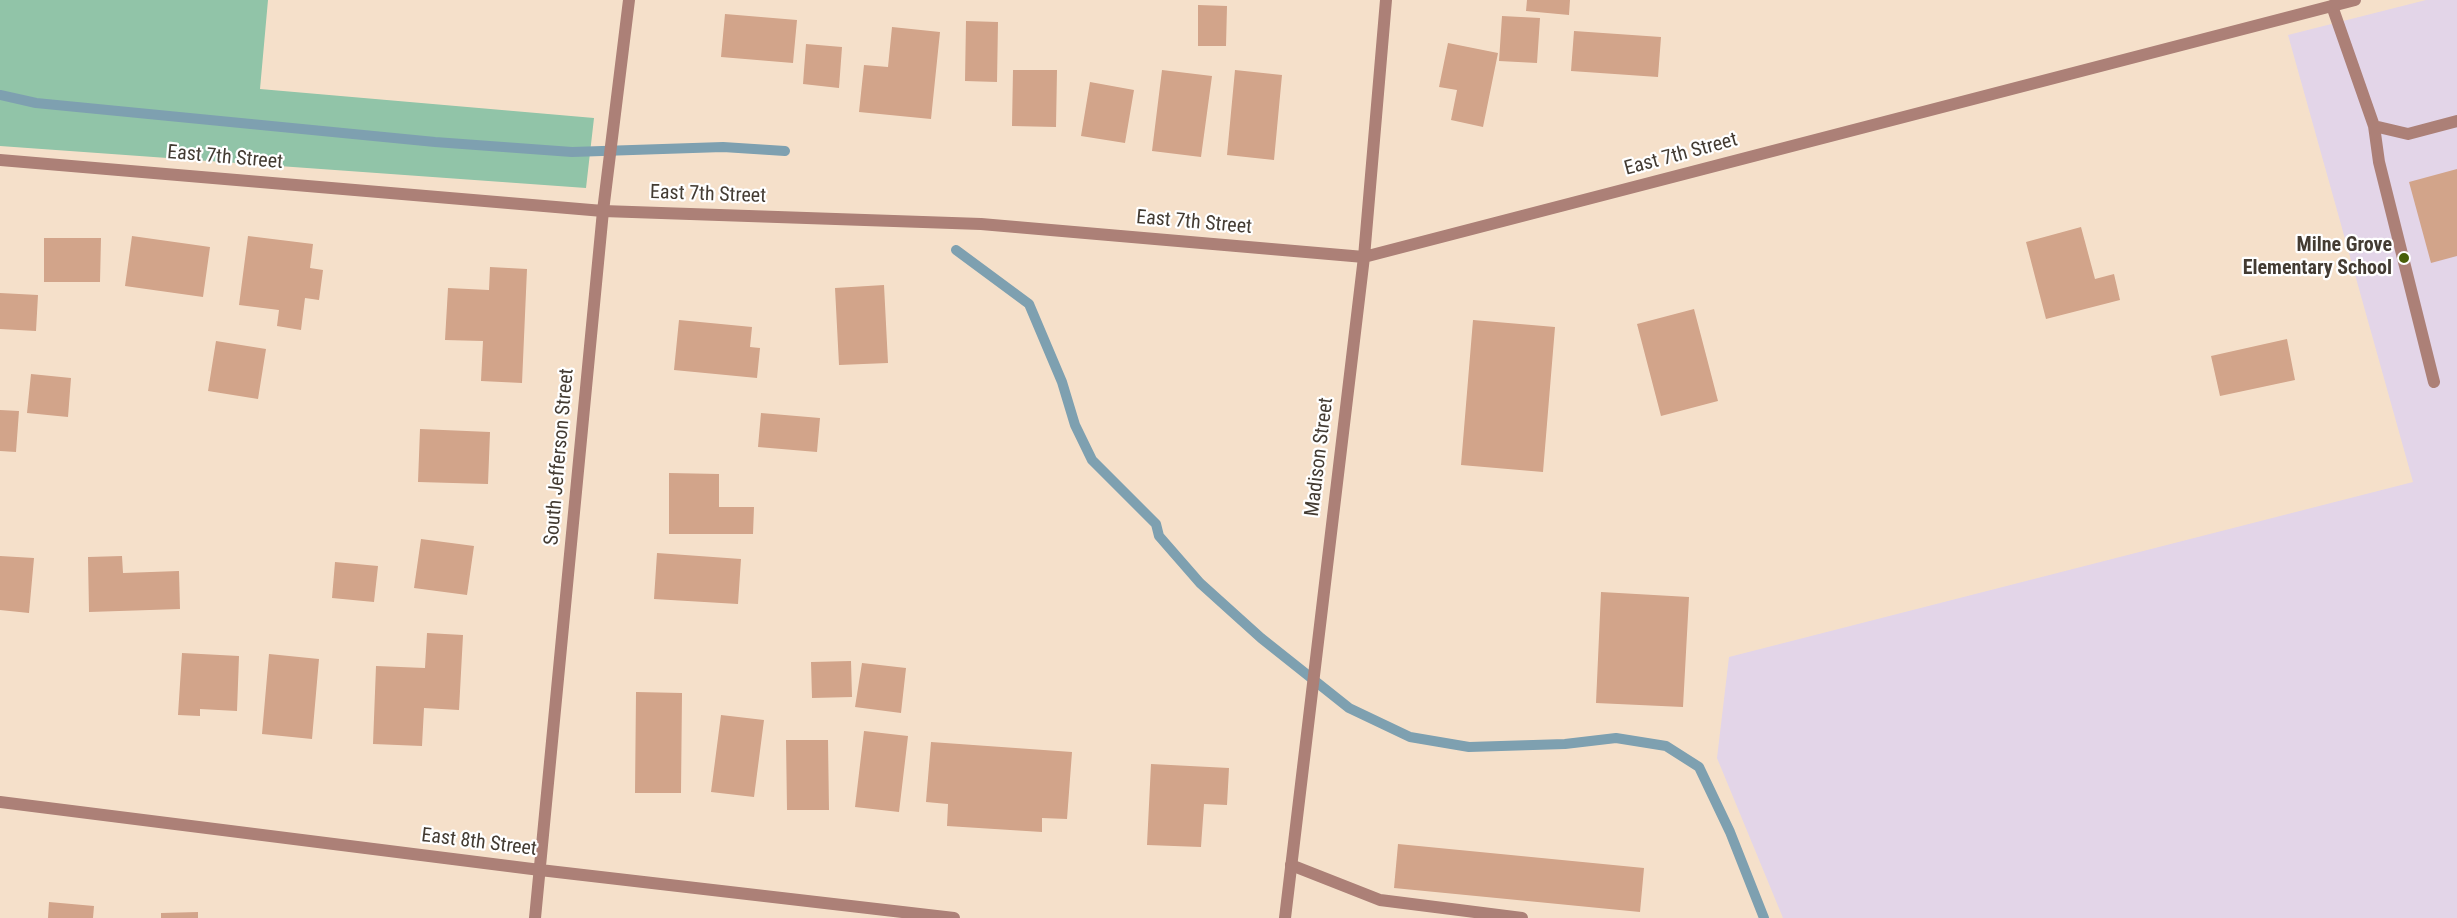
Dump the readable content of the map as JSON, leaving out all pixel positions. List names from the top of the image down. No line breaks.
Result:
{"streets":{"street":["East 7th Street","South Jefferson Street","Madison Street","East 8th Street"]},"crossings":[["East 7th Street","South Jefferson Street"],["East 7th Street","Madison Street"],["South Jefferson Street","East 8th Street"]],"places":["Milne Grove Elementary School"]}
